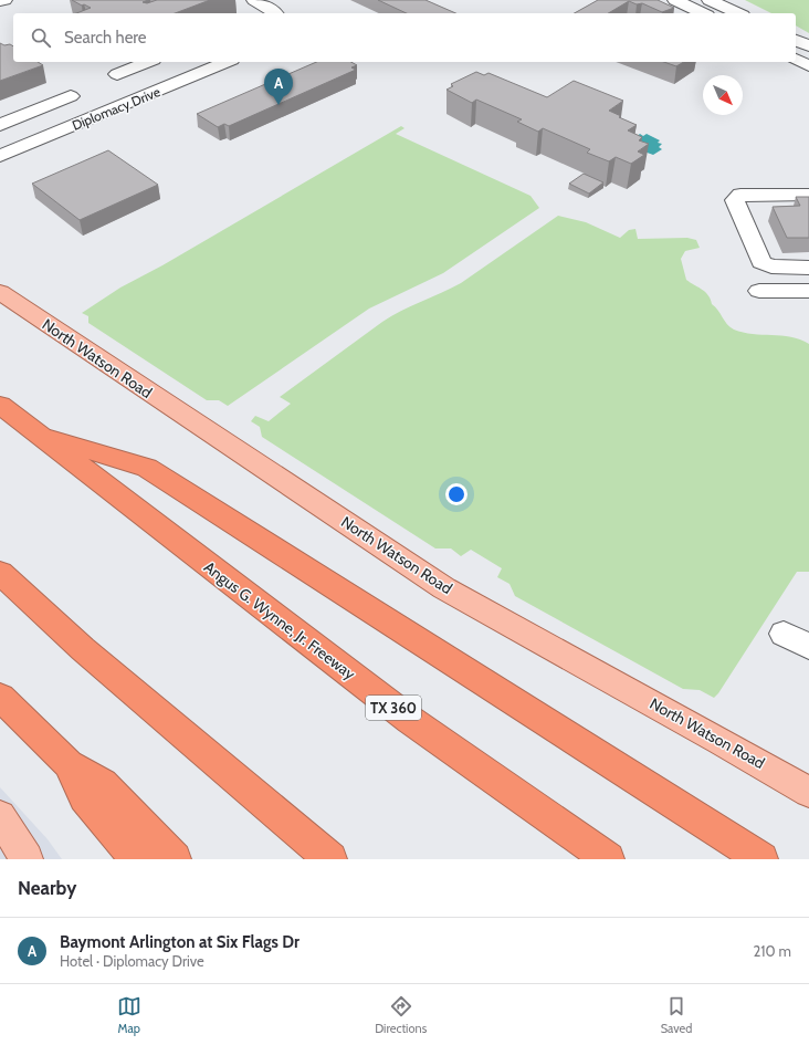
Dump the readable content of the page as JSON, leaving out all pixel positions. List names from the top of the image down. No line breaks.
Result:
{"streets":{"highway":["Angus G. Wynne, Jr. Freeway","TX 360"],"main road":["North Watson Road"],"street":["Diplomacy Drive"]},"north":"bottom right","page":{"search":"Search here","pins":"A","heading":"Nearby","list":[{"mark":"A","name":"Baymont Arlington at Six Flags Dr","note":"Hotel · Diplomacy Drive","value":"210 m"}],"nav":["Map","Directions","Saved"]}}
